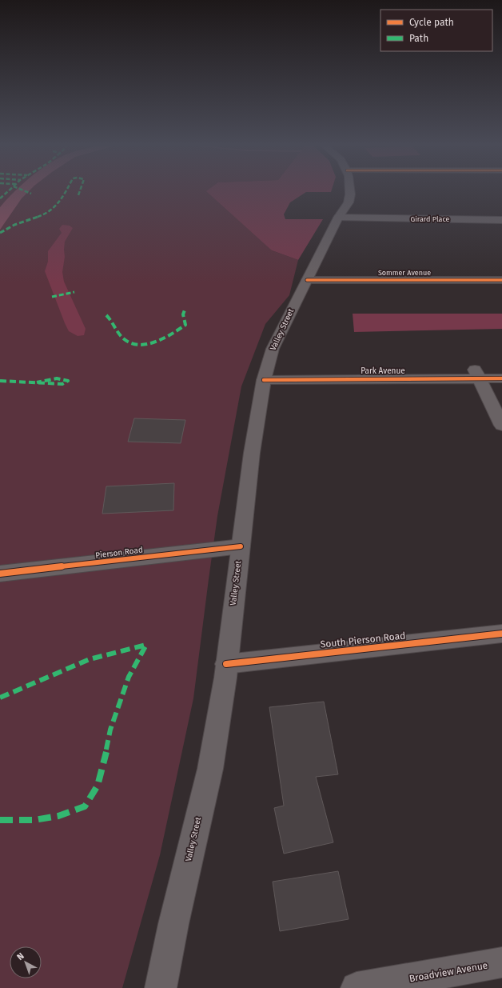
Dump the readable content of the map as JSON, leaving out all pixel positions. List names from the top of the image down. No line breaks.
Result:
{"streets":{"street":["Girard Place","Sommer Avenue","Valley Street","Park Avenue","Pierson Road","South Pierson Road","Broadview Avenue"]},"crossings":[["Girard Place","Valley Street"],["Sommer Avenue","Valley Street"],["Valley Street","Park Avenue"],["Valley Street","Pierson Road"],["Valley Street","South Pierson Road"]],"legend":["Cycle path","Path"],"north":"top left"}
